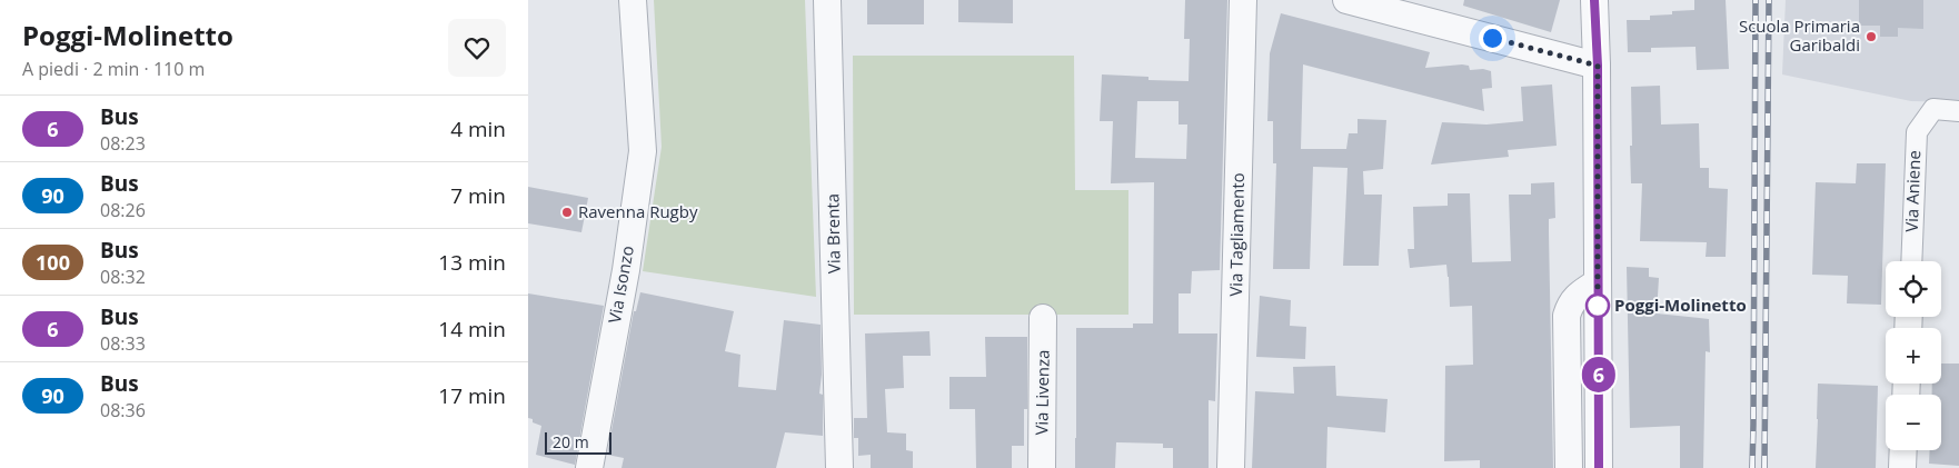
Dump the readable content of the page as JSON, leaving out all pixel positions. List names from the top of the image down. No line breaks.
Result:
{"streets":{"street":["Via Aniene","Via Brenta","Via Tagliamento","Via Isonzo","Via Livenza"]},"places":["Scuola Primaria Garibaldi","Ravenna Rugby","Poggi-Molinetto"],"lines":["bus line 6"],"scale_bar":"20 m","page":{"heading":["Poggi-Molinetto","A piedi · 2 min · 110 m"],"on_map":"6","list":[{"mark":"6","name":"Bus","note":"08:23","value":"4 min"},{"mark":"90","name":"Bus","note":"08:26","value":"7 min"},{"mark":"100","name":"Bus","note":"08:32","value":"13 min"},{"mark":"6","name":"Bus","note":"08:33","value":"14 min"},{"mark":"90","name":"Bus","note":"08:36","value":"17 min"}],"map_buttons":["+","−"],"scale":"20 m"}}
